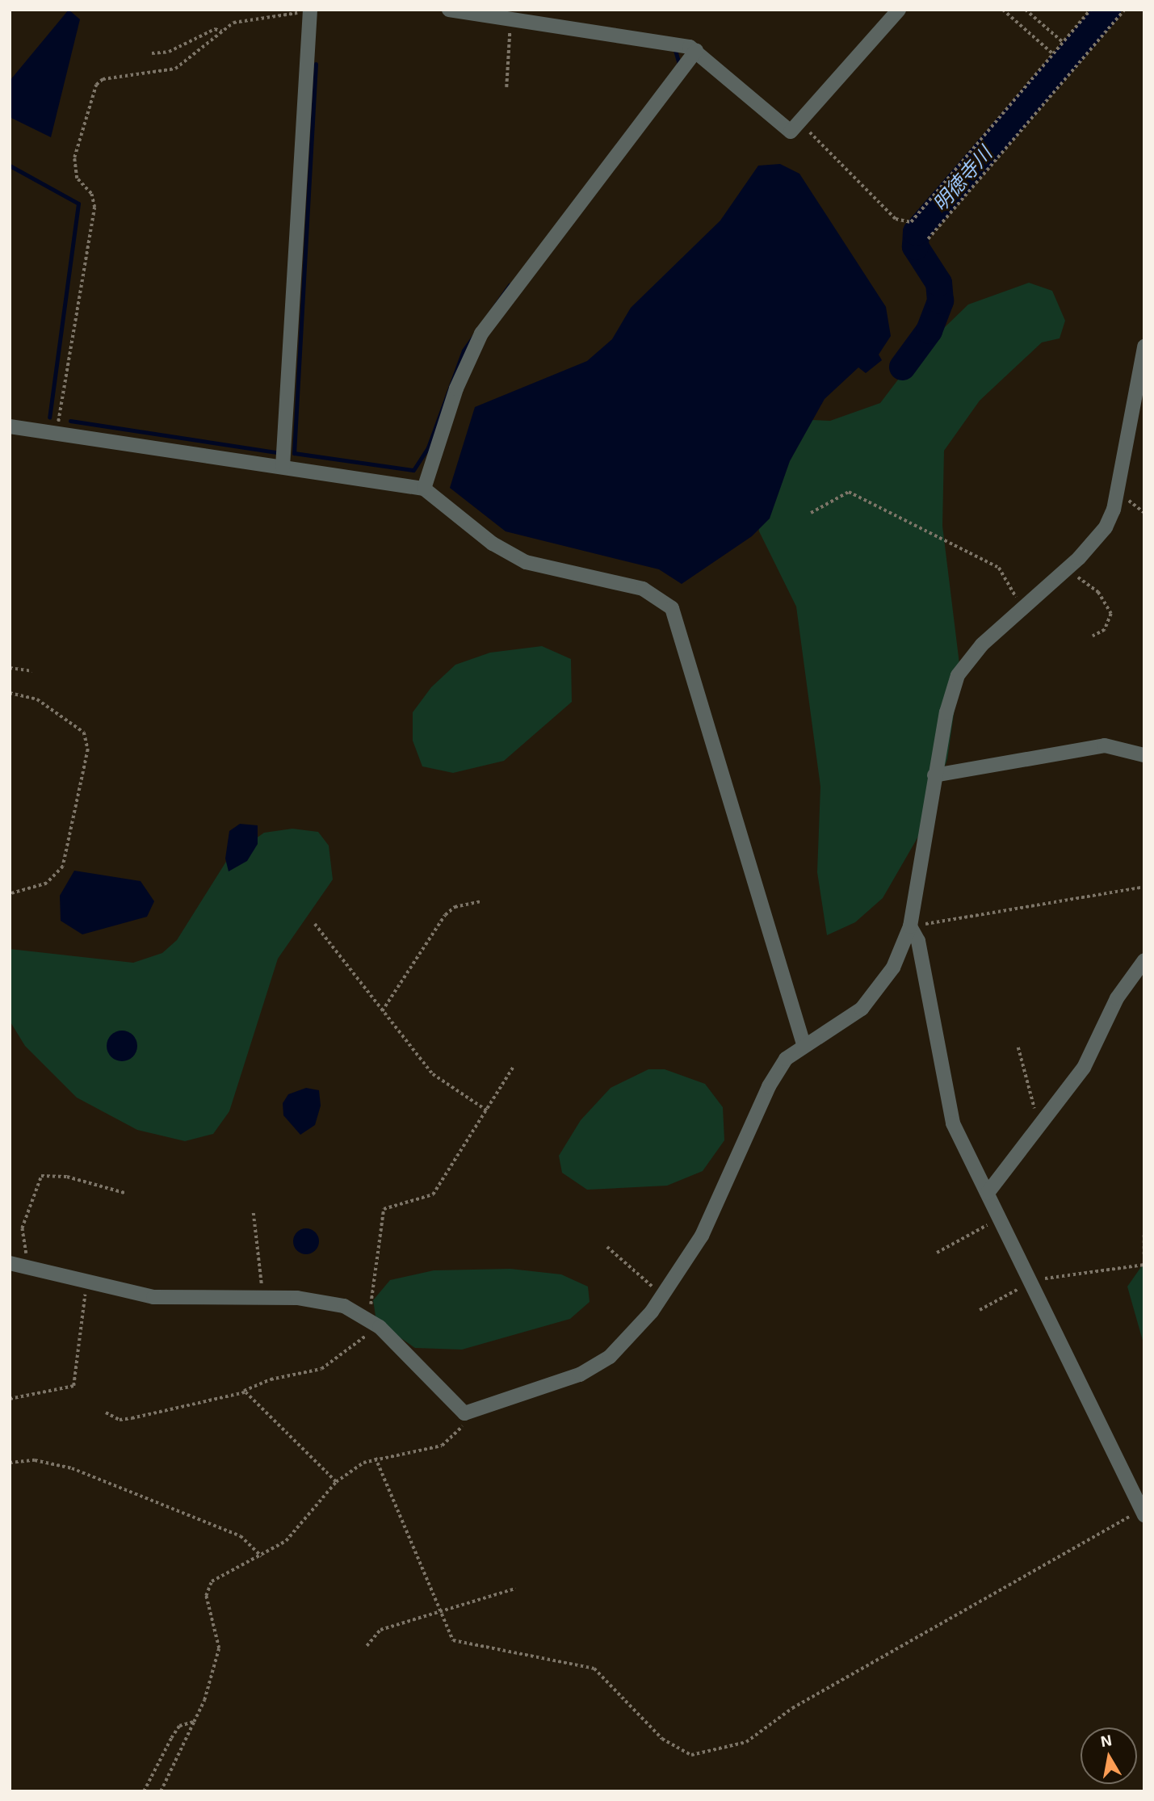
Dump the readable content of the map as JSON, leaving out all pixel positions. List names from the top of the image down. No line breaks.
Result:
{"water":["明徳寺川"],"north":"top"}
